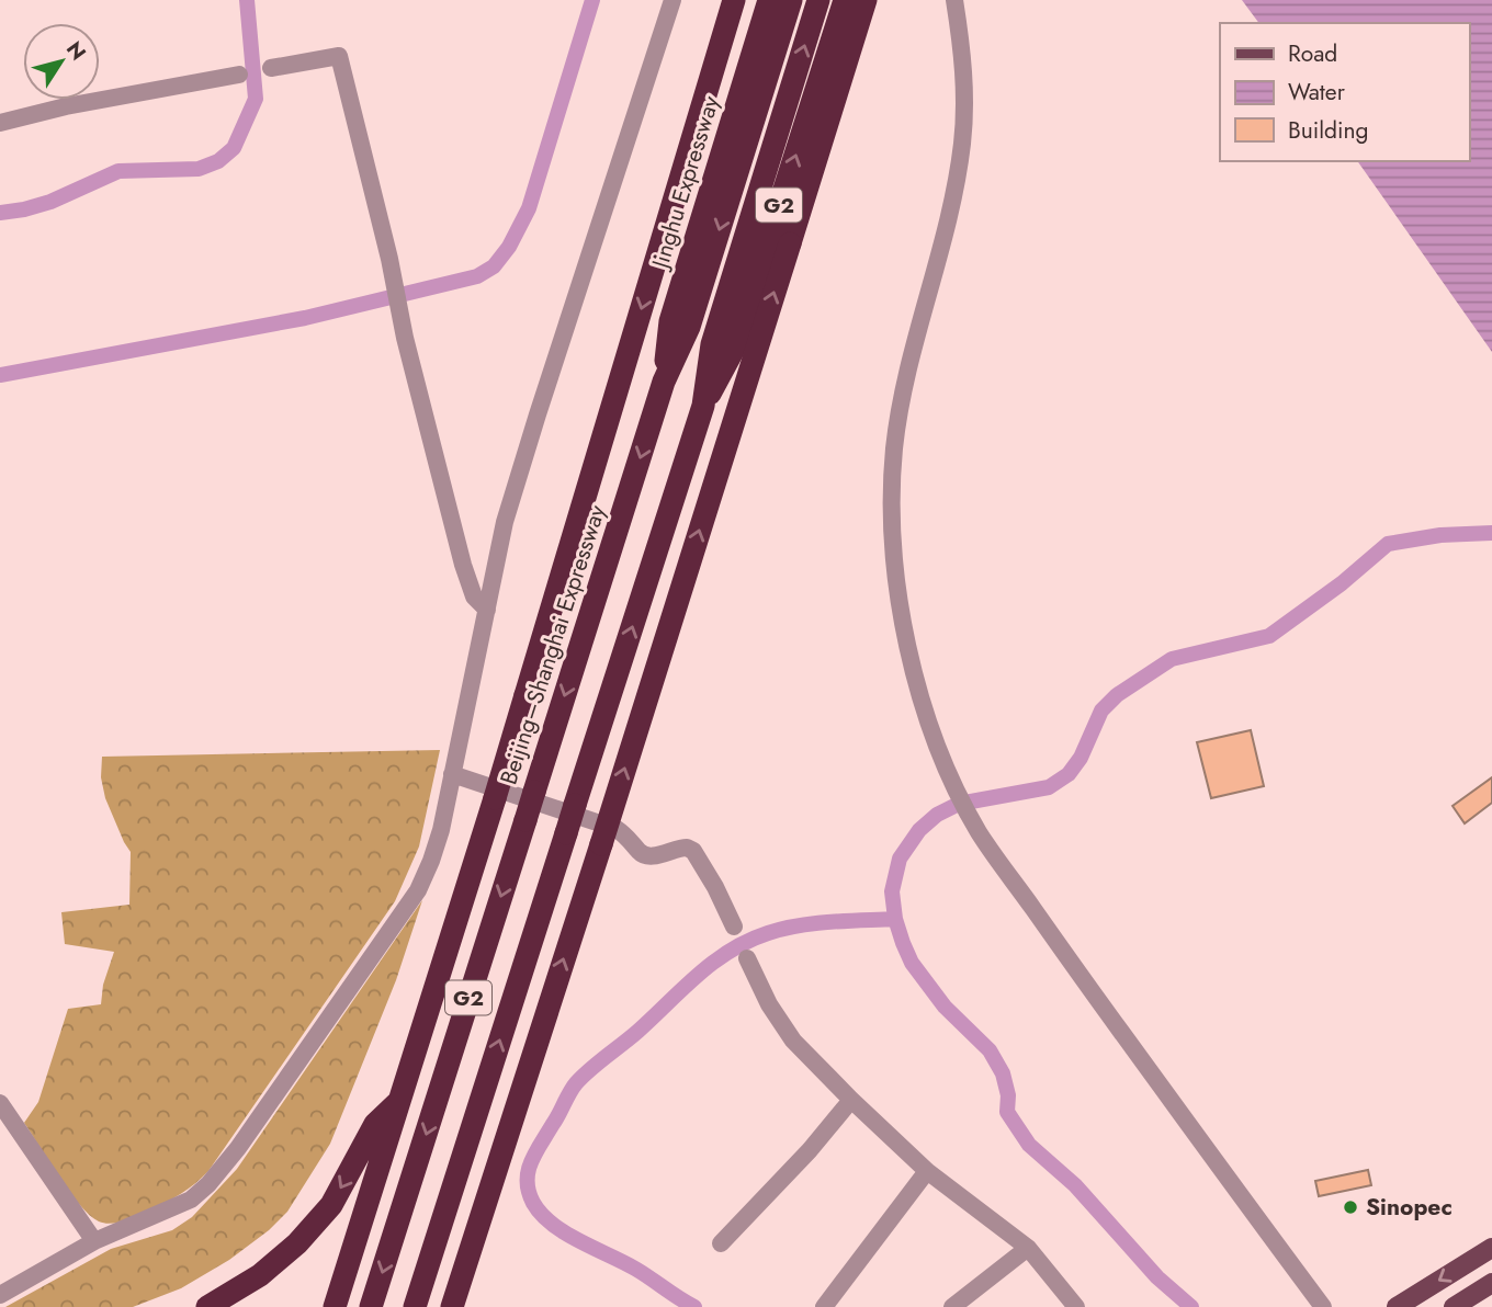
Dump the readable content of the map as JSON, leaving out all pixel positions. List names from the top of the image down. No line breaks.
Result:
{"streets":{"highway":["Jinghu Expressway","G2","Beijing–Shanghai Expressway"]},"crossings":[["Jinghu Expressway","Beijing–Shanghai Expressway"]],"places":["Sinopec"],"legend":["Road","Water","Building"],"north":"top right"}
